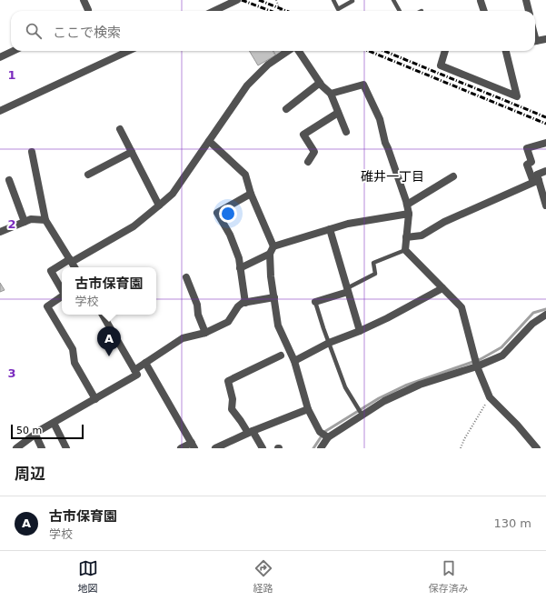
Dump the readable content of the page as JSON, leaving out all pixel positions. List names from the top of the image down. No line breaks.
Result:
{"districts":["碓井一丁目"],"scale_bar":"50 m","page":{"search":"ここで検索","popup":["古市保育園","学校"],"pins":"A","scale":"50 m","heading":"周辺","list":[{"mark":"A","name":"古市保育園","note":"学校","value":"130 m"}],"nav":["地図","経路","保存済み"]},"grid":{"rows":["1","2","3"]}}
